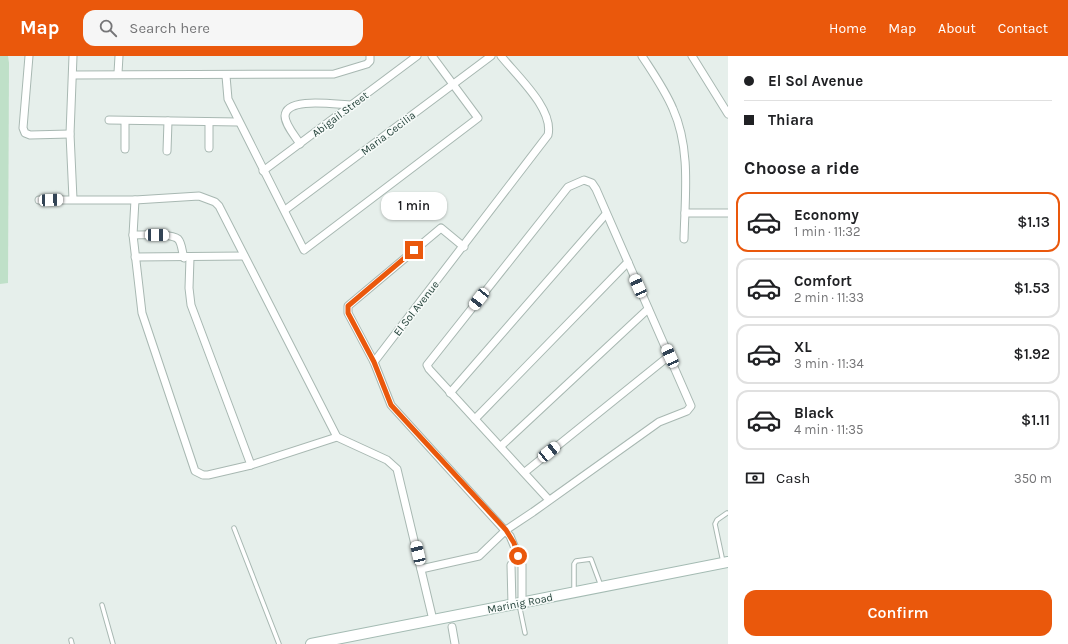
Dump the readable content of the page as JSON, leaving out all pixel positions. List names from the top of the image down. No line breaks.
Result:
{"streets":{"street":["Abigail Street","Maria Cecilia","El Sol Avenue","Marinig Road"]},"page":{"header":"Map","search":"Search here","nav":["Home","Map","About","Contact"],"banner":["El Sol Avenue","Thiara"],"heading":"Choose a ride","bubble":"1 min","list":[{"name":"Economy","note":"1 min · 11:32","value":"$1.13"},{"name":"Comfort","note":"2 min · 11:33","value":"$1.53"},{"name":"XL","note":"3 min · 11:34","value":"$1.92"},{"name":"Black","note":"4 min · 11:35","value":"$1.11"}],"pay":["Cash","350 m"],"buttons":"Confirm"}}
